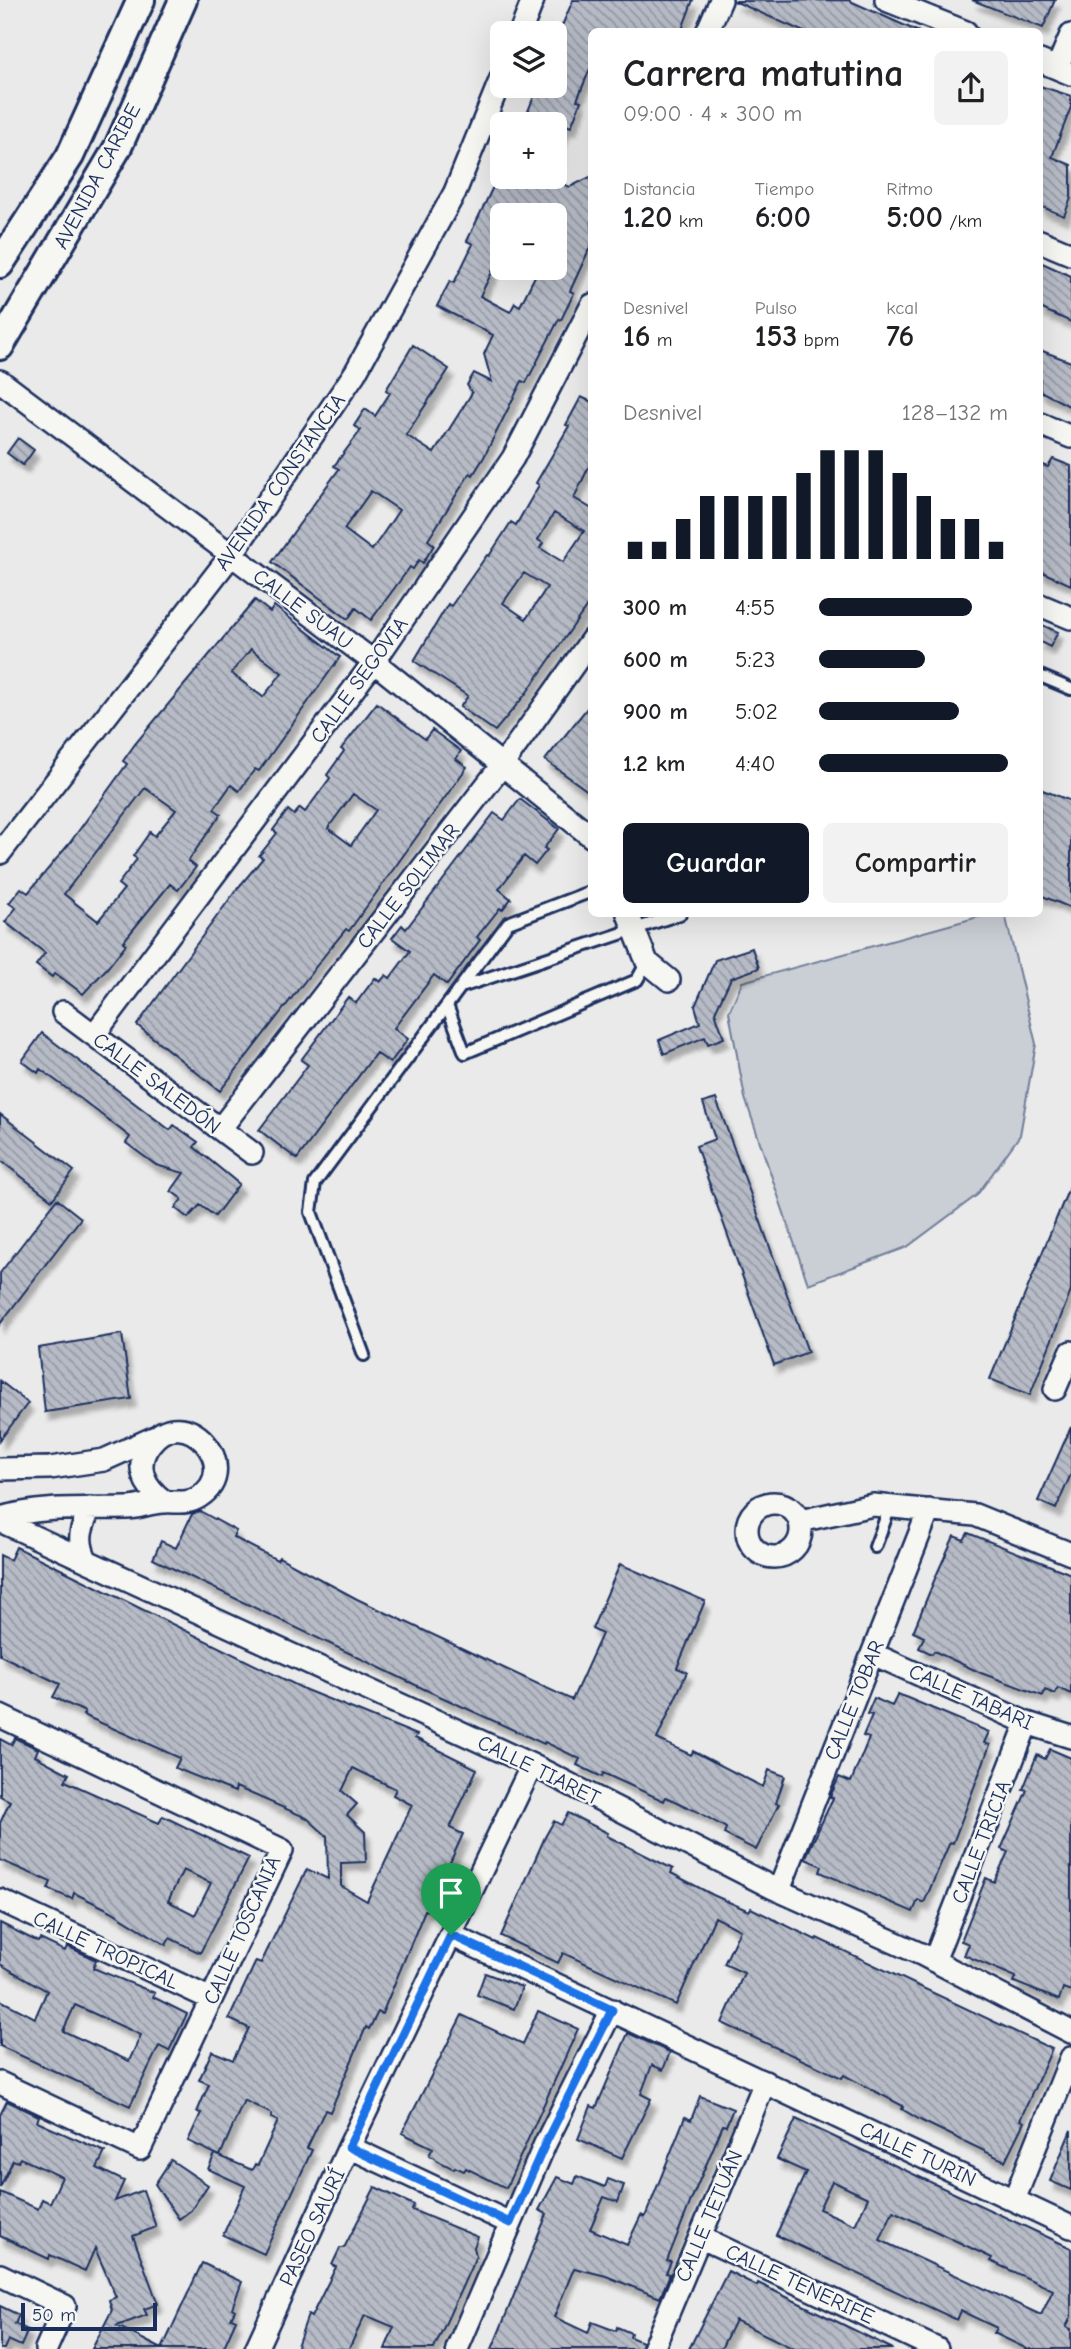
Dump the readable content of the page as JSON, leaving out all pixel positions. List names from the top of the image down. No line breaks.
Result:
{"streets":{"street":["AVENIDA CARIBE","AVENIDA CONSTANCIA","CALLE SUAU","CALLE SEGOVIA","CALLE SOLIMAR","CALLE SALEDÓN","CALLE TABARI","CALLE TOBAR","CALLE TIARET","CALLE TRICIA","CALLE TOSCANIA","CALLE TROPICAL","CALLE TURIN","CALLE TETUÁN","PASEO SAURÍ","CALLE TENERIFE"]},"crossings":[["AVENIDA CONSTANCIA","CALLE SUAU"],["CALLE SUAU","CALLE SEGOVIA"],["CALLE SUAU","CALLE SOLIMAR"],["CALLE SEGOVIA","CALLE SALEDÓN"],["CALLE SOLIMAR","CALLE SALEDÓN"],["CALLE TABARI","CALLE TOBAR"],["CALLE TABARI","CALLE TRICIA"],["CALLE TOBAR","CALLE TIARET"],["CALLE TIARET","CALLE TRICIA"],["CALLE TIARET","PASEO SAURÍ"],["CALLE TOSCANIA","CALLE TROPICAL"],["CALLE TURIN","CALLE TETUÁN"],["CALLE TURIN","PASEO SAURÍ"],["CALLE TETUÁN","CALLE TENERIFE"]],"scale_bar":"50 m","page":{"map_buttons":["+","−"],"heading":["Carrera matutina","09:00 · 4 × 300 m"],"stats":[["Distancia","1.20 km"],["Tiempo","6:00"],["Ritmo","5:00 /km"],["Desnivel","16 m"],["Pulso","153 bpm"],["kcal","76"]],"chart":["Desnivel","128–132 m"],"list":[{"name":"300 m","note":"4:55"},{"name":"600 m","note":"5:23"},{"name":"900 m","note":"5:02"},{"name":"1.2 km","note":"4:40"}],"buttons":["Guardar","Compartir"],"scale":"50 m"}}
